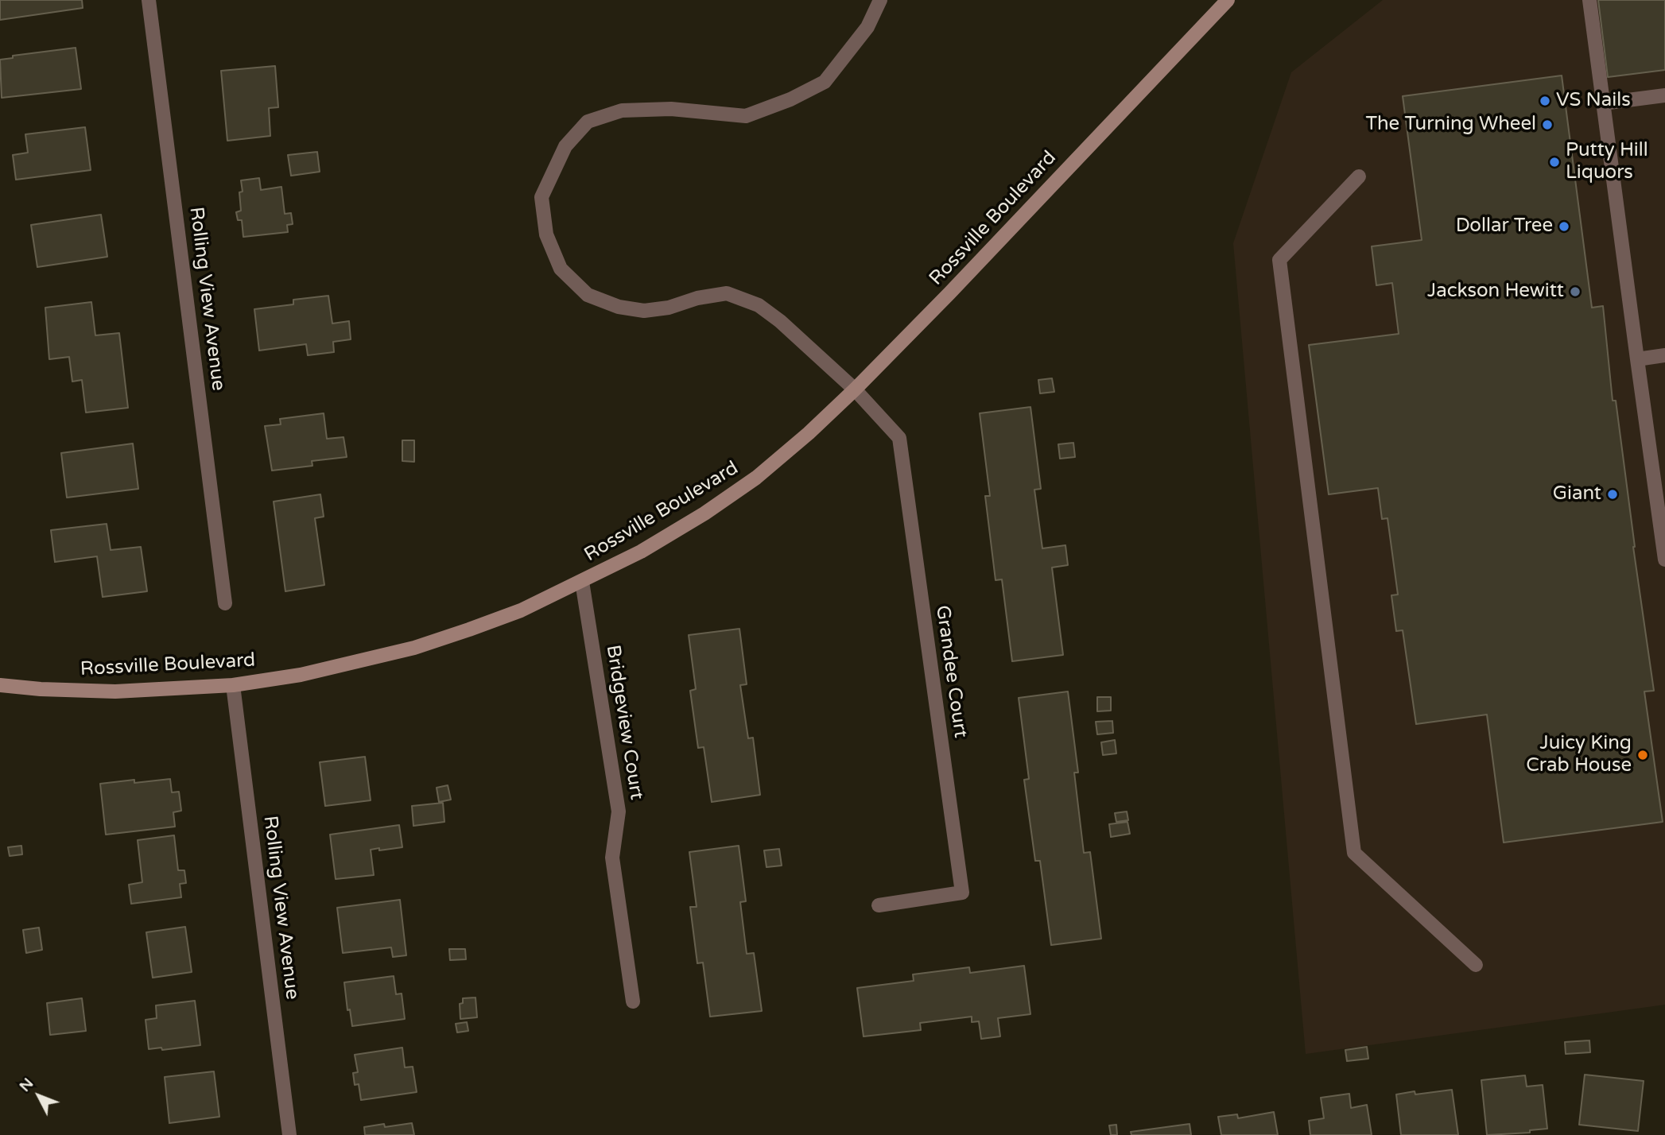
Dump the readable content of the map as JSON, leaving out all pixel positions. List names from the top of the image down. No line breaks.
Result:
{"streets":{"main road":["Rossville Boulevard"],"street":["Rolling View Avenue","Grandee Court","Bridgeview Court"]},"crossings":[["Rossville Boulevard","Rolling View Avenue"],["Rossville Boulevard","Grandee Court"],["Rossville Boulevard","Bridgeview Court"]],"places":["VS Nails","The Turning Wheel","Putty Hill Liquors","Dollar Tree","Jackson Hewitt","Giant","Juicy King Crab House"],"north":"top left"}
